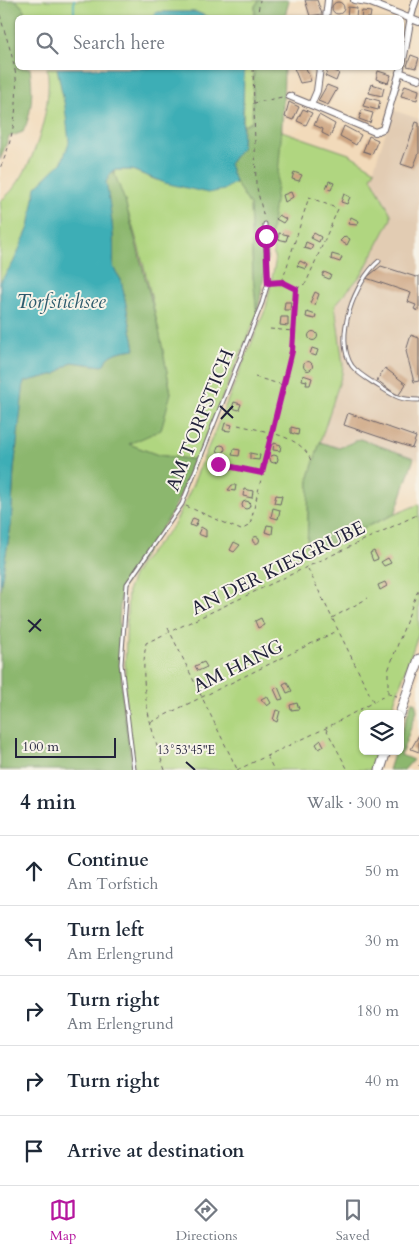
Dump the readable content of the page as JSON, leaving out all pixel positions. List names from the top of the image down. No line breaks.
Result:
{"streets":{"lane":["AM TORFSTICH"],"path":["AN DER KIESGRUBE","AM HANG"]},"crossings":[["AN DER KIESGRUBE","AM HANG"]],"water":["Torfstichsee"],"scale_bar":"100 m","page":{"search":"Search here","scale":"100 m","heading":["4 min","Walk · 300 m"],"list":[["Continue","Am Torfstich","50 m"],["Turn left","Am Erlengrund","30 m"],["Turn right","Am Erlengrund","180 m"],["Turn right","40 m"],"Arrive at destination"],"nav":["Map","Directions","Saved"]},"coordinates":["13°53'45\"E"]}
